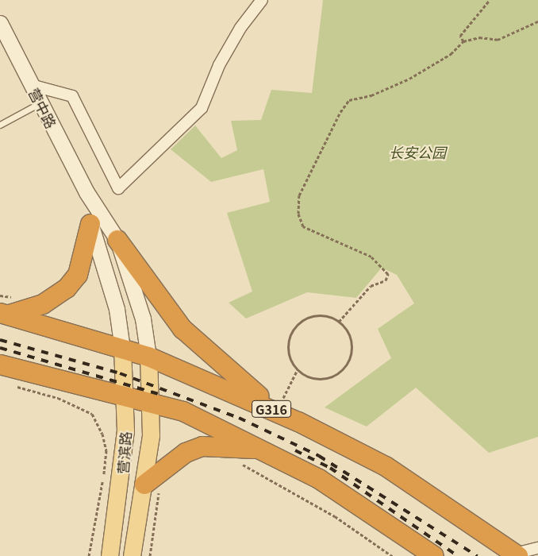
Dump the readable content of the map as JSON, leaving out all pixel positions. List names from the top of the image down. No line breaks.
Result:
{"streets":{"highway":["G316"],"main road":["营滨路"],"street":["营中路"]},"crossings":[["G316","营滨路"]],"parks":["长安公园"]}
